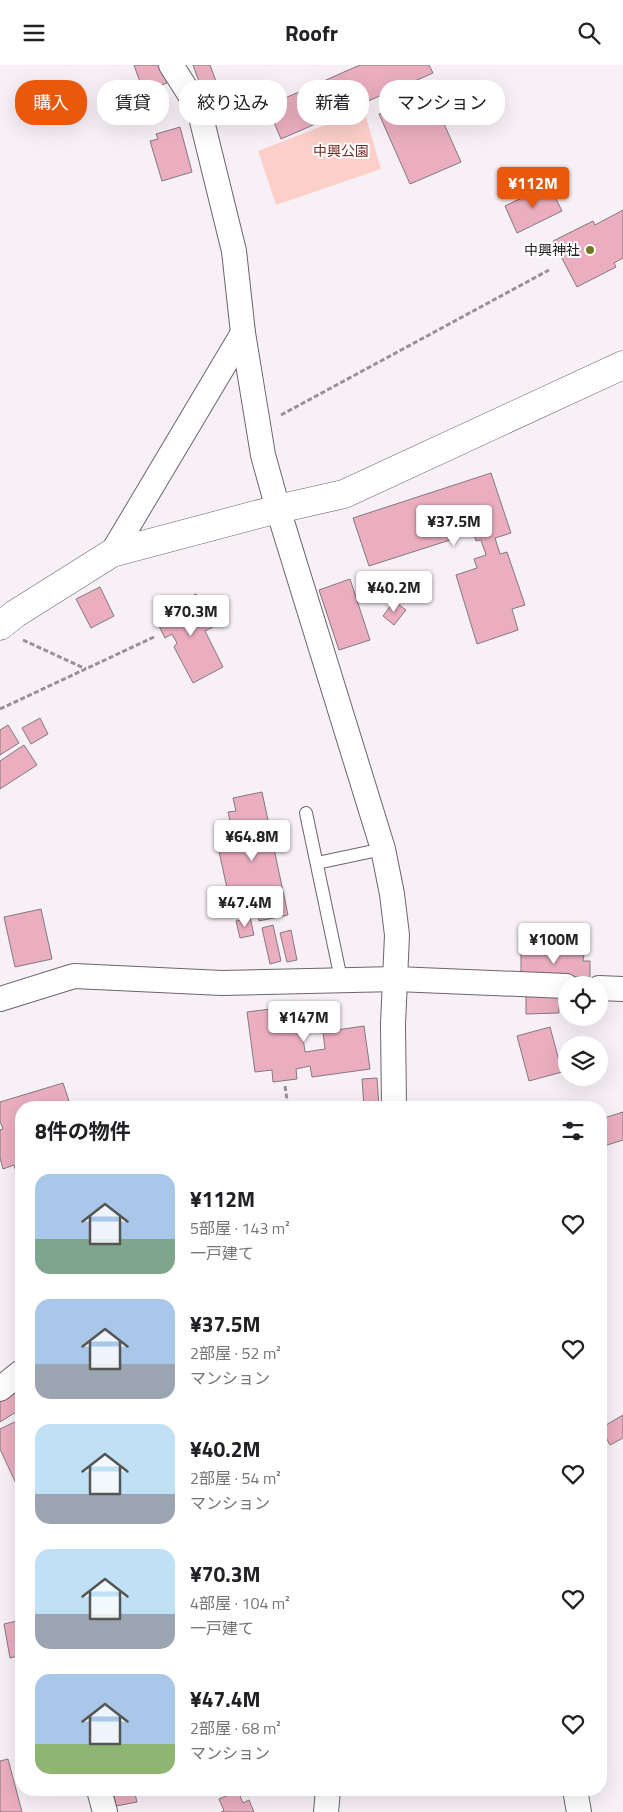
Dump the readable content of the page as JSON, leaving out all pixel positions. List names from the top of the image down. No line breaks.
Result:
{"parks":["中興公園"],"places":["中興神社"],"page":{"header":"Roofr","chip":["購入","賃貸","絞り込み","新着","マンション"],"price":["¥112M","¥37.5M","¥40.2M","¥70.3M","¥64.8M","¥47.4M","¥100M","¥147M"],"heading":"8件の物件","list":[{"name":"¥112M","note":"5部屋 · 143 m² · 一戸建て"},{"name":"¥37.5M","note":"2部屋 · 52 m² · マンション"},{"name":"¥40.2M","note":"2部屋 · 54 m² · マンション"},{"name":"¥70.3M","note":"4部屋 · 104 m² · 一戸建て"},{"name":"¥47.4M","note":"2部屋 · 68 m² · マンション"}]}}
